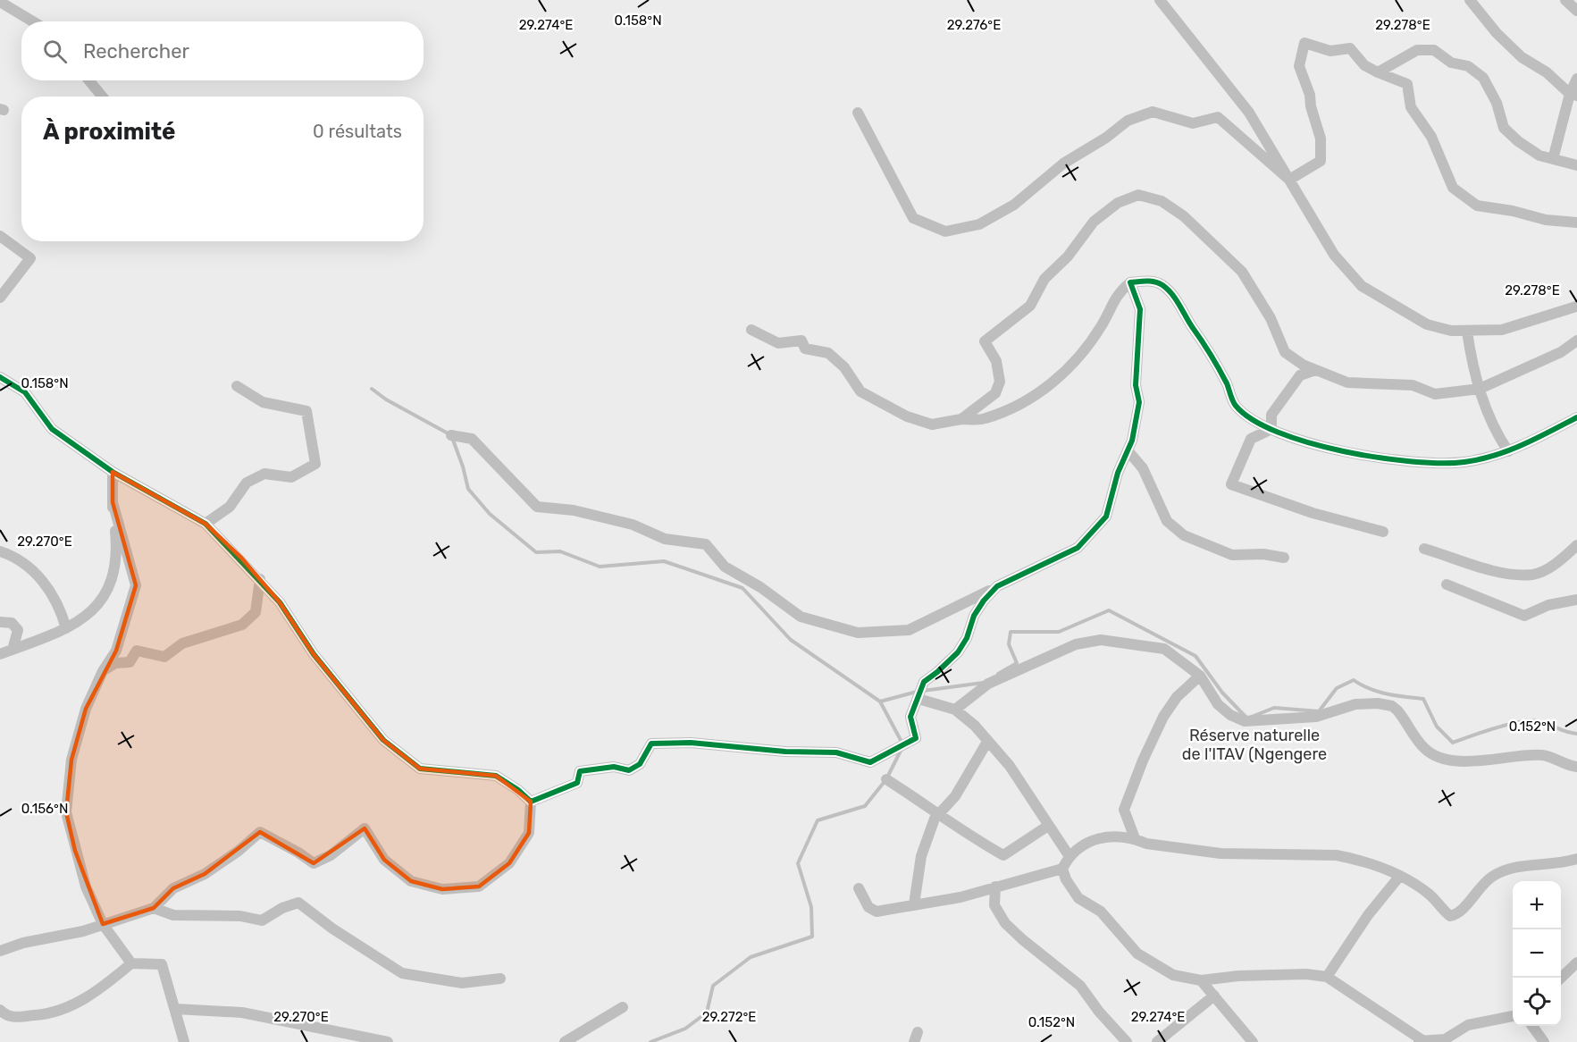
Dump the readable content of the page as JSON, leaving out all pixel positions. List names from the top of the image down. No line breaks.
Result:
{"parks":["Réserve naturelle de l'ITAV (Ngengere"],"page":{"search":"Rechercher","heading":["À proximité","0 résultats"],"map_buttons":["+","−"]},"coordinates":["0.158°N","29.274°E","29.276°E","29.278°E","29.270°E","0.152°N","0.156°N","29.272°E"]}
